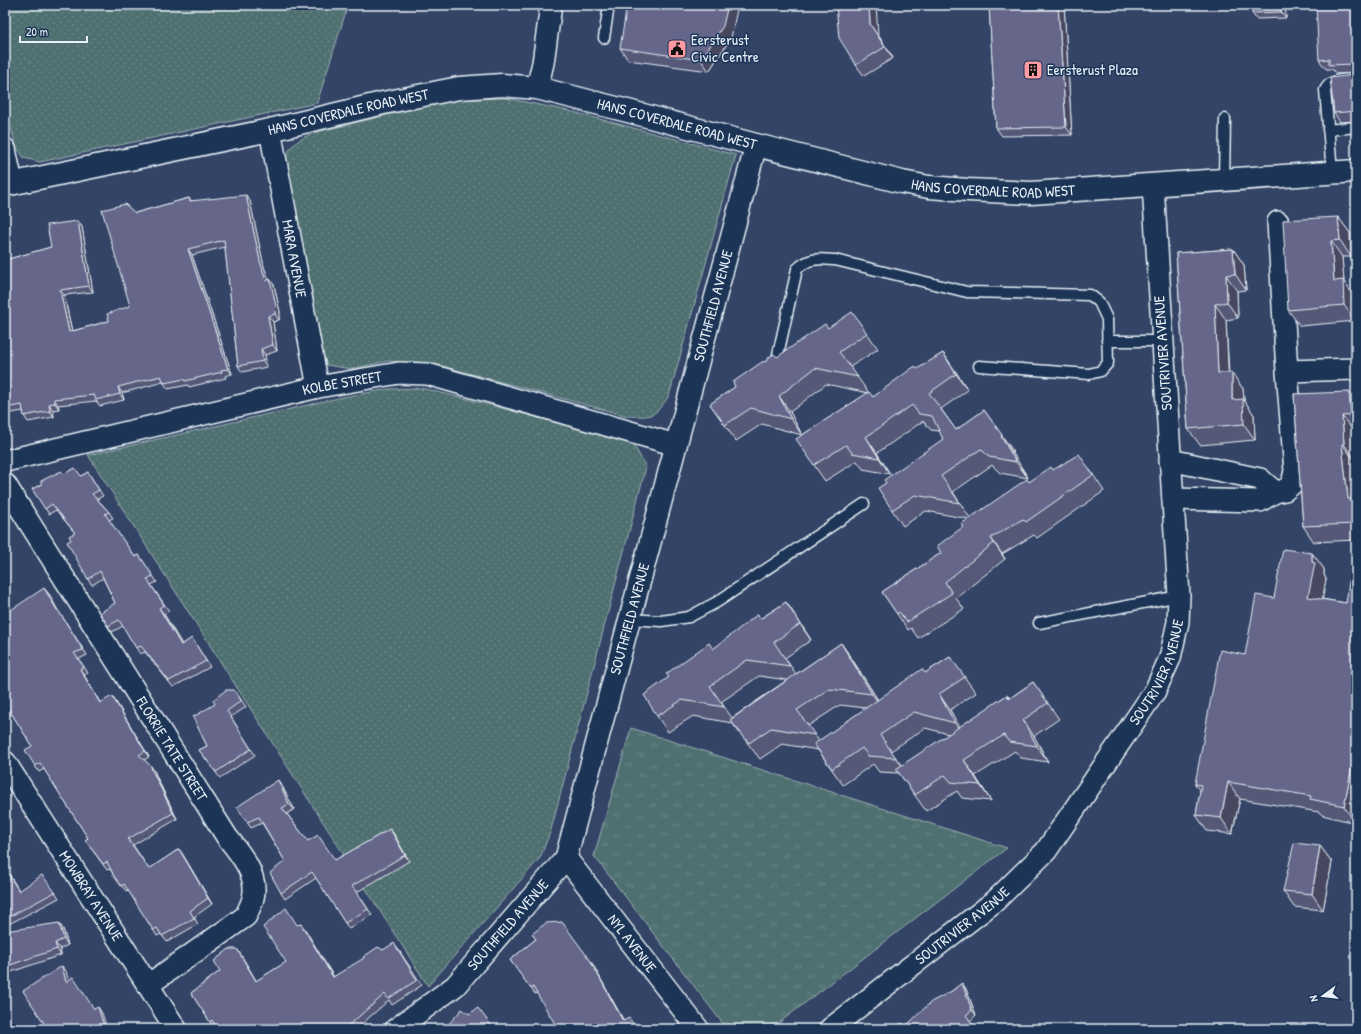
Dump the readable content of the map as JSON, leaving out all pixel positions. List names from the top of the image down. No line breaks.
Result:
{"streets":{"street":["HANS COVERDALE ROAD WEST","MARA AVENUE","SOUTHFIELD AVENUE","SOUTRIVIER AVENUE","KOLBE STREET","FLORRIE TATE STREET","MOWBRAY AVENUE","NYL AVENUE"]},"crossings":[["HANS COVERDALE ROAD WEST","MARA AVENUE"],["HANS COVERDALE ROAD WEST","SOUTHFIELD AVENUE"],["HANS COVERDALE ROAD WEST","SOUTRIVIER AVENUE"],["MARA AVENUE","KOLBE STREET"],["SOUTHFIELD AVENUE","KOLBE STREET"],["SOUTHFIELD AVENUE","NYL AVENUE"],["FLORRIE TATE STREET","MOWBRAY AVENUE"]],"places":{"public building":["Eersterust Civic Centre"],"building":["Eersterust Plaza"]},"scale_bar":"20 m","north":"left"}
